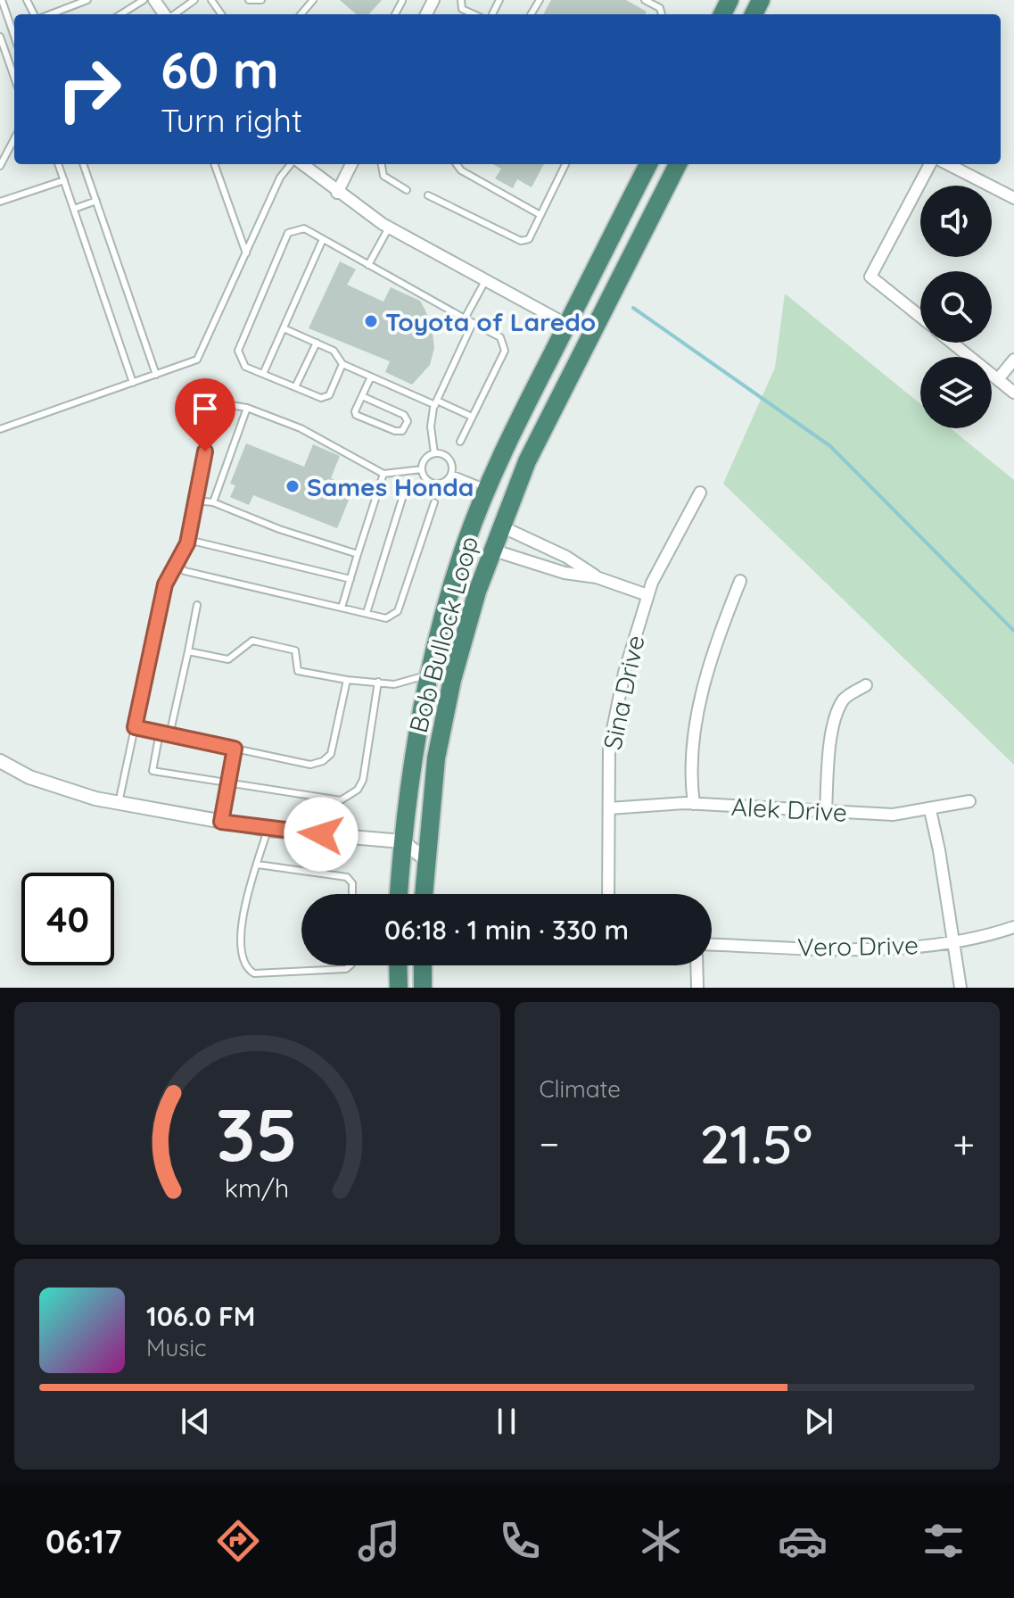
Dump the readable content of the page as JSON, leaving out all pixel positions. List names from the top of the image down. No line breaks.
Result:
{"streets":{"highway":["Bob Bullock Loop"],"street":["Sina Drive","Alek Drive","Vero Drive"]},"crossings":[["Sina Drive","Alek Drive"]],"places":["Toyota of Laredo","Sames Honda"],"page":{"turn":["60 m","Turn right"],"limit":"40","trip":"06:18 · 1 min · 330 m","tile":"Climate","heat":["−","21.5°","+"],"song":["106.0 FM","Music"],"tabs":"06:17","gauge":["35","km/h"]}}
